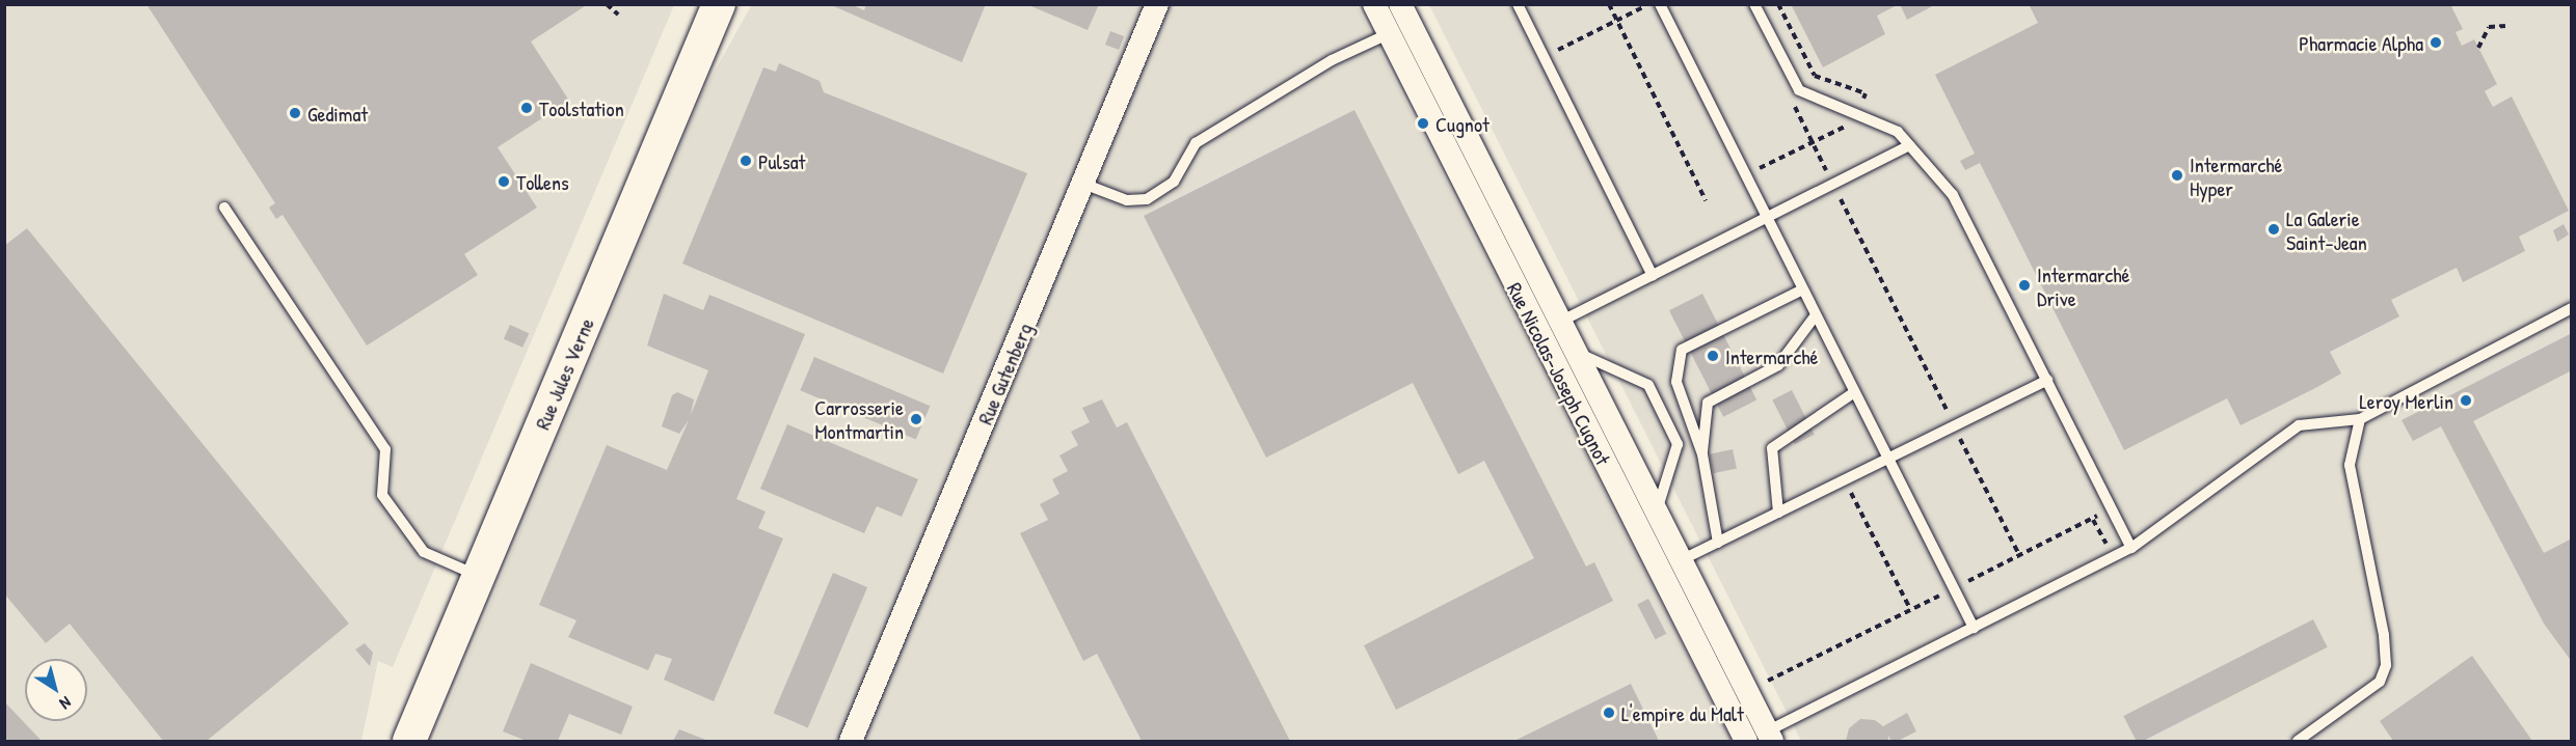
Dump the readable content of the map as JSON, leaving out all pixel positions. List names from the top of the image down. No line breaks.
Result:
{"streets":{"main road":["Rue Jules Verne"],"street":["Rue Gutenberg","Rue Nicolas-Joseph Cugnot"]},"places":["Pharmacie Alpha","Toolstation","Gedimat","Cugnot","Pulsat","Intermarché Hyper","Tollens","La Galerie Saint-Jean","Intermarché Drive","Intermarché","Leroy Merlin","Carrosserie Montmartin","L'empire du Malt"],"north":"bottom right"}
